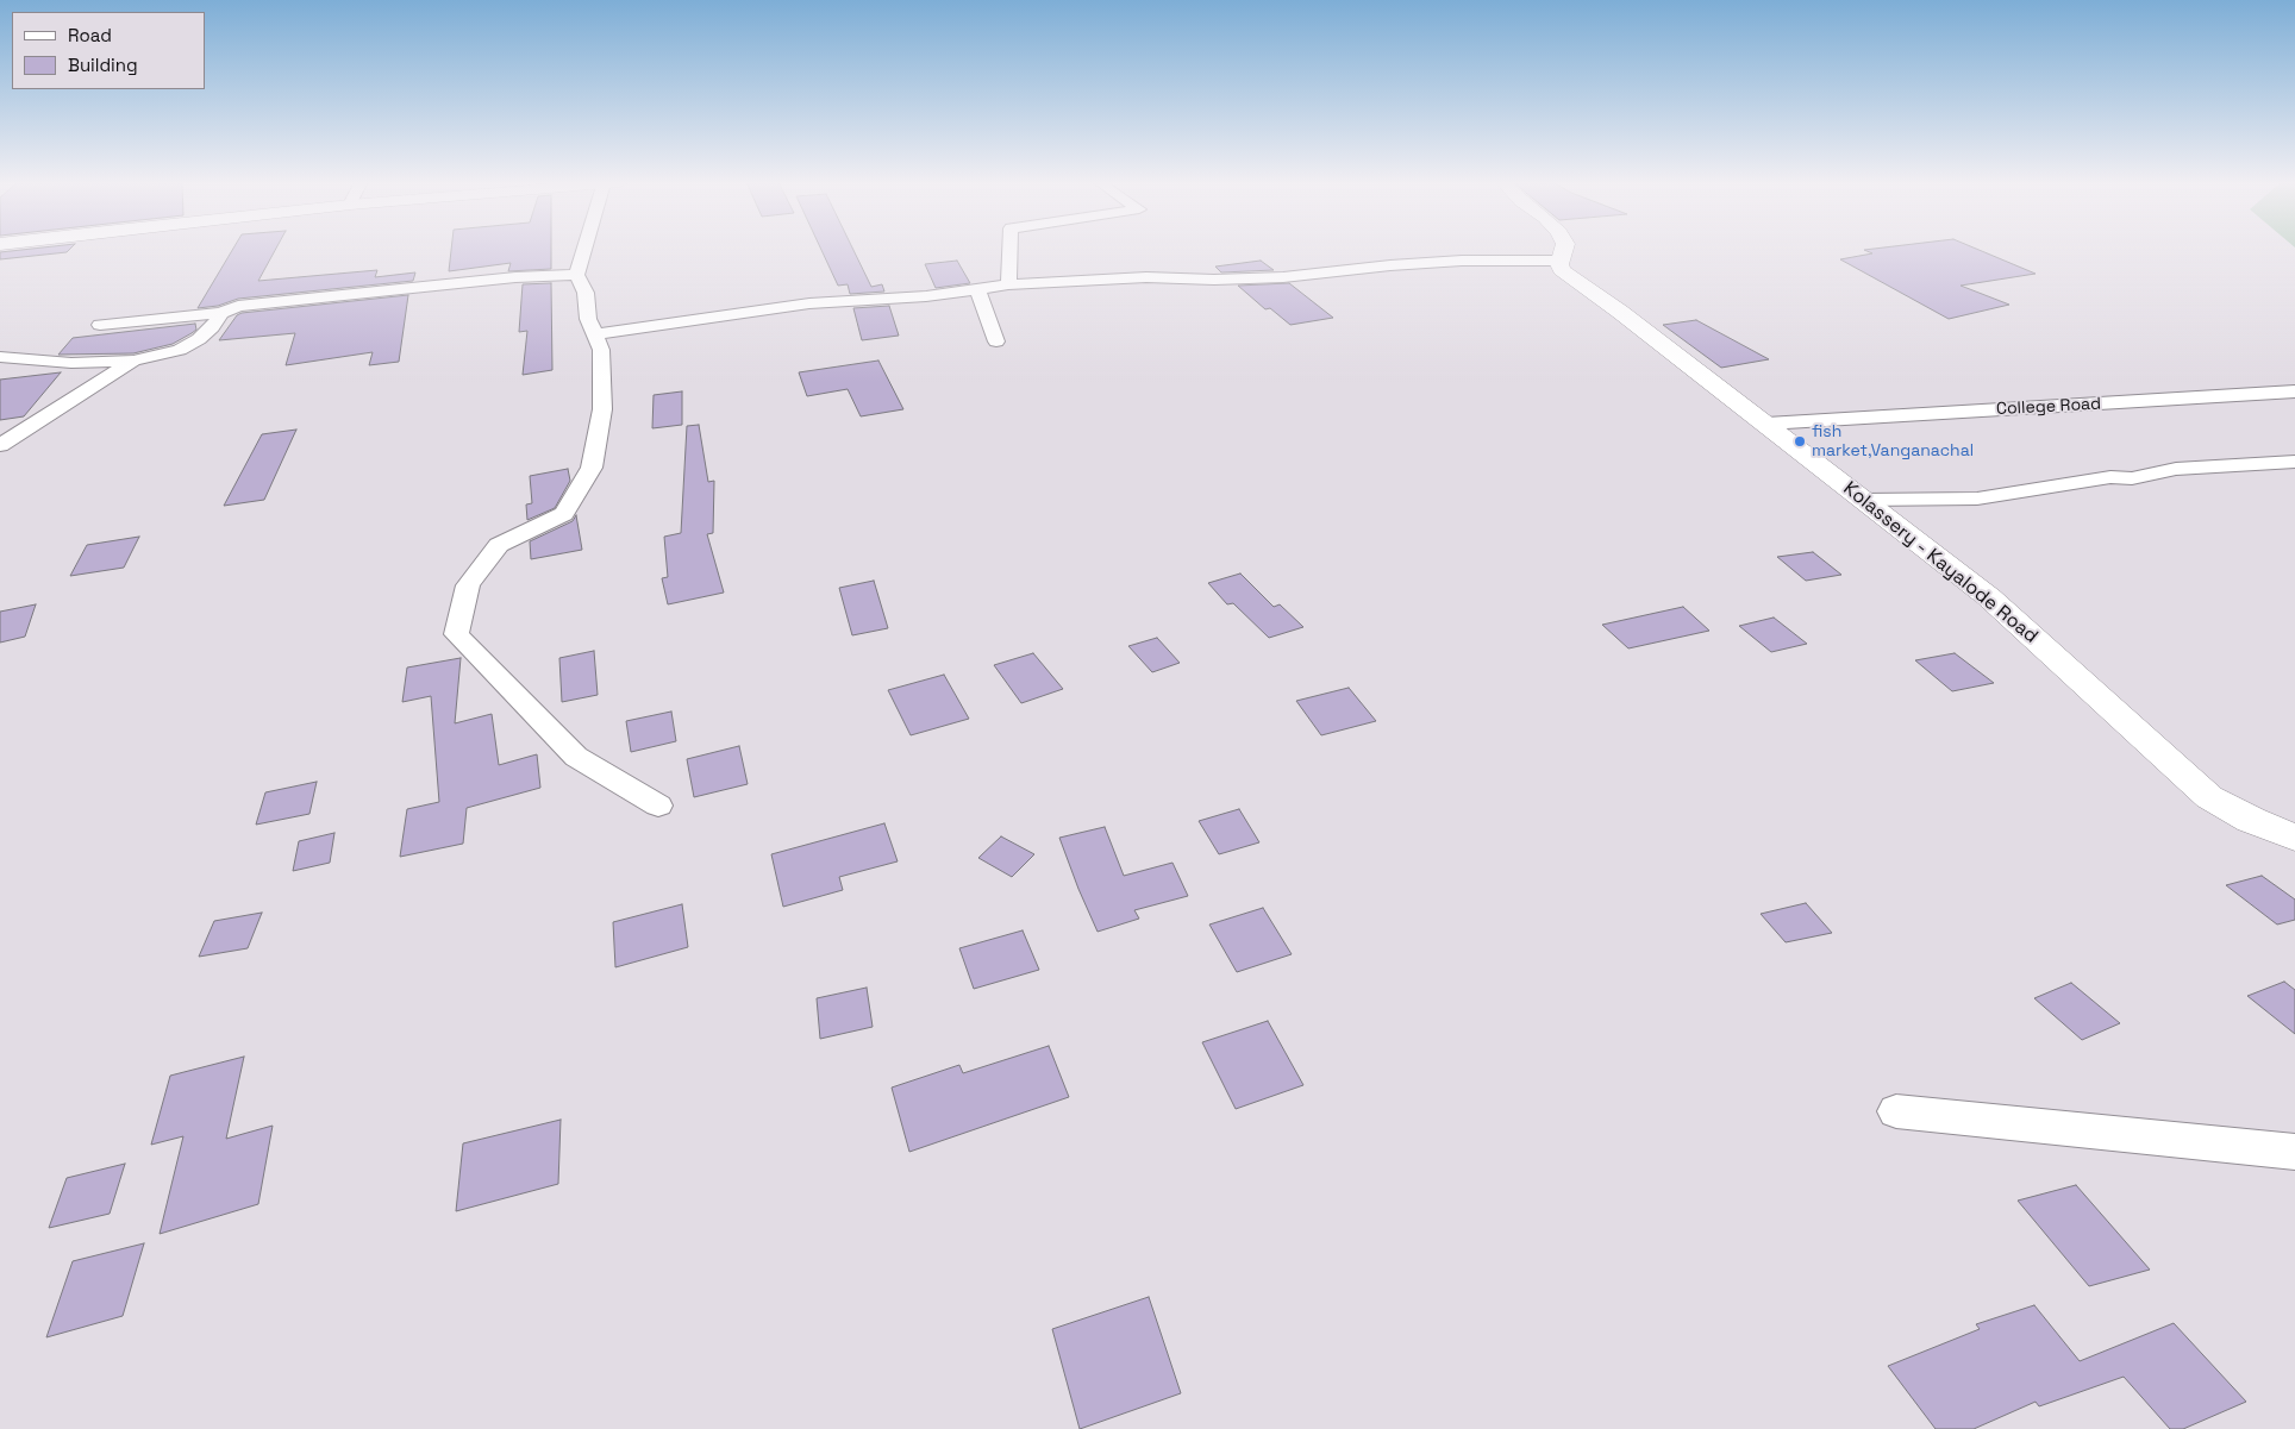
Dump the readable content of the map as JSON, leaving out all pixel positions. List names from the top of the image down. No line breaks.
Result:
{"streets":{"main road":["Kolassery - Kayalode Road"],"street":["College Road"]},"crossings":[["College Road","Kolassery - Kayalode Road"]],"places":["fish market,Vanganachal"],"legend":["Road","Building"]}
